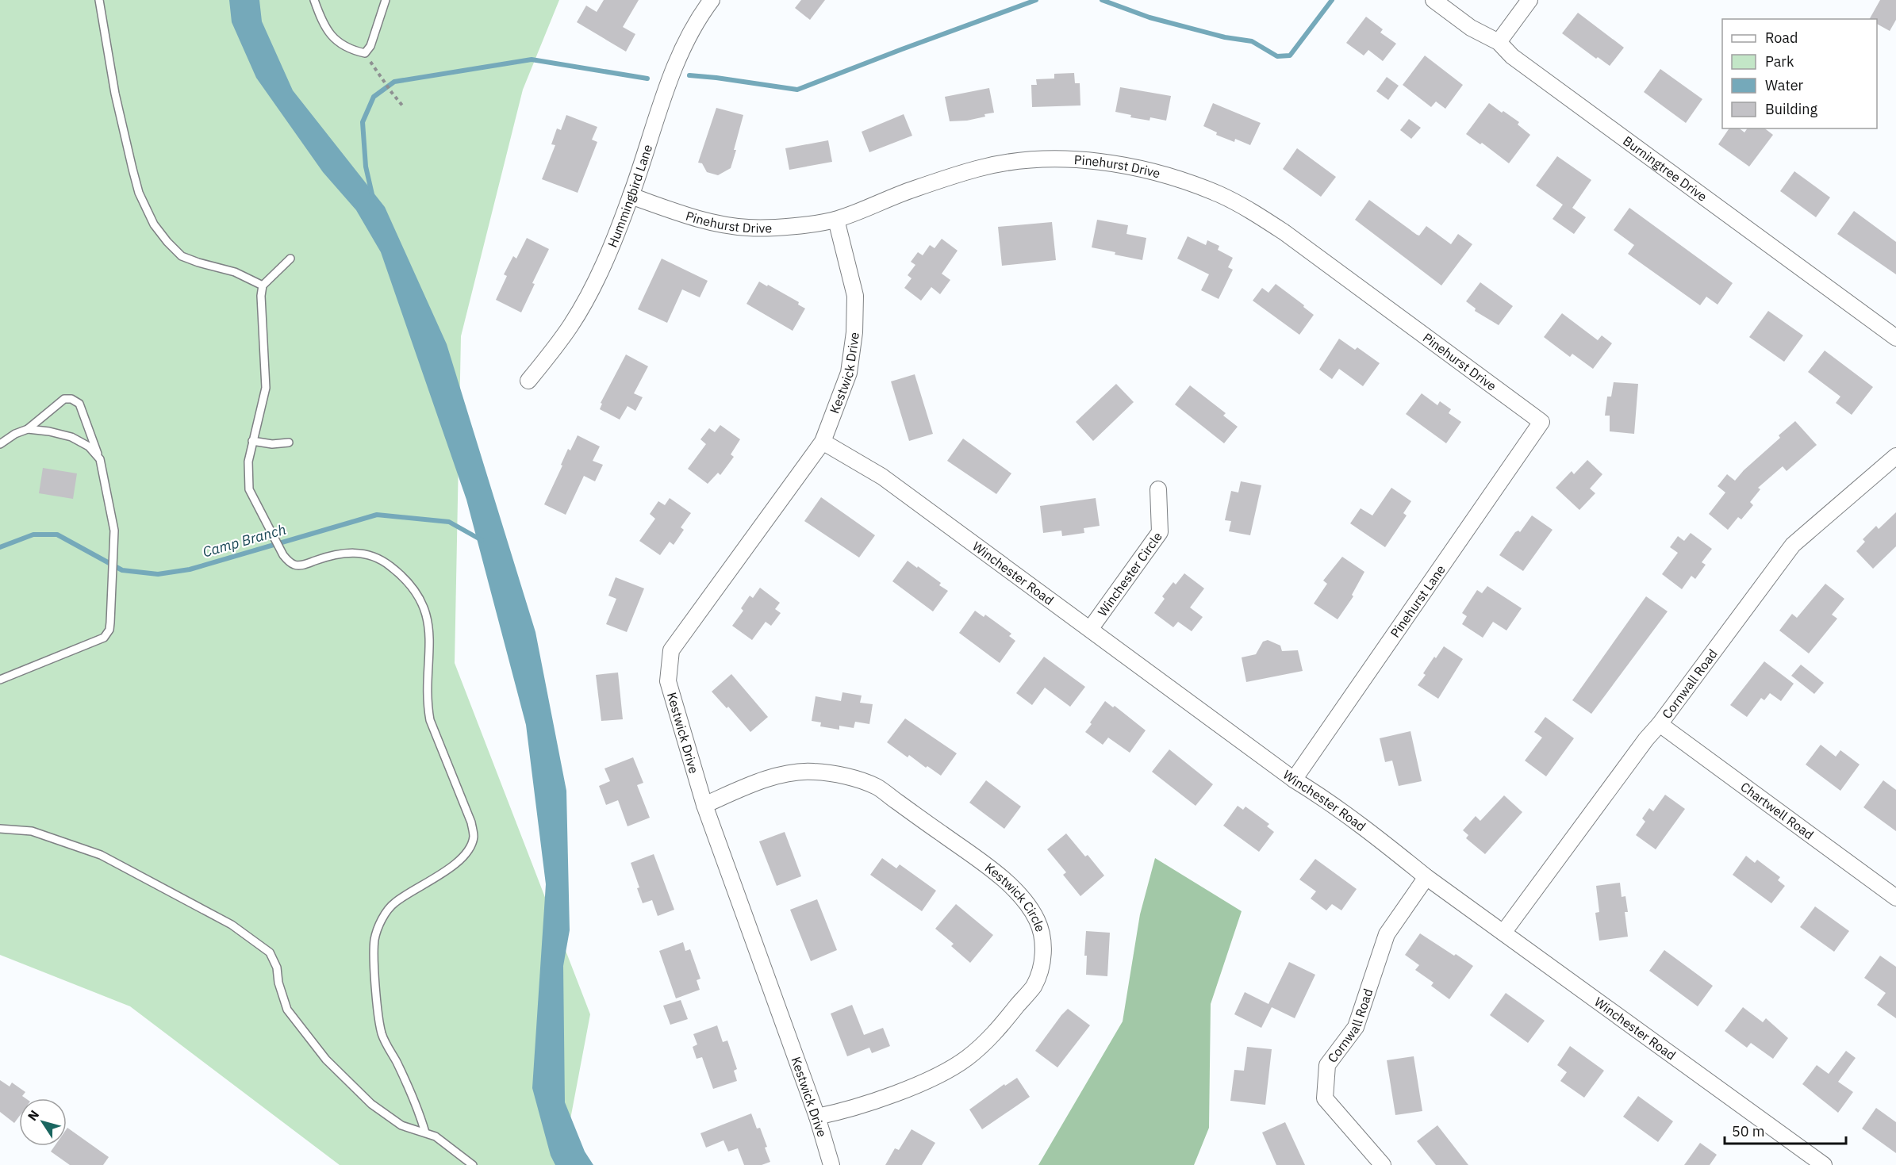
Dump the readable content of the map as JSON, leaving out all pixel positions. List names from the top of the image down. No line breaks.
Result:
{"streets":{"street":["Pinehurst Drive","Burningtree Drive","Hummingbird Lane","Kestwick Drive","Winchester Road","Winchester Circle","Pinehurst Lane","Cornwall Road","Chartwell Road","Kestwick Circle"]},"crossings":[["Pinehurst Drive","Hummingbird Lane"],["Pinehurst Drive","Kestwick Drive"],["Pinehurst Drive","Pinehurst Lane"],["Kestwick Drive","Winchester Road"],["Kestwick Drive","Kestwick Circle"],["Winchester Road","Winchester Circle"],["Winchester Road","Pinehurst Lane"],["Winchester Road","Cornwall Road"],["Cornwall Road","Chartwell Road"]],"water":["Camp Branch"],"legend":["Road","Park","Water","Building"],"scale_bar":"50 m","north":"top left"}
